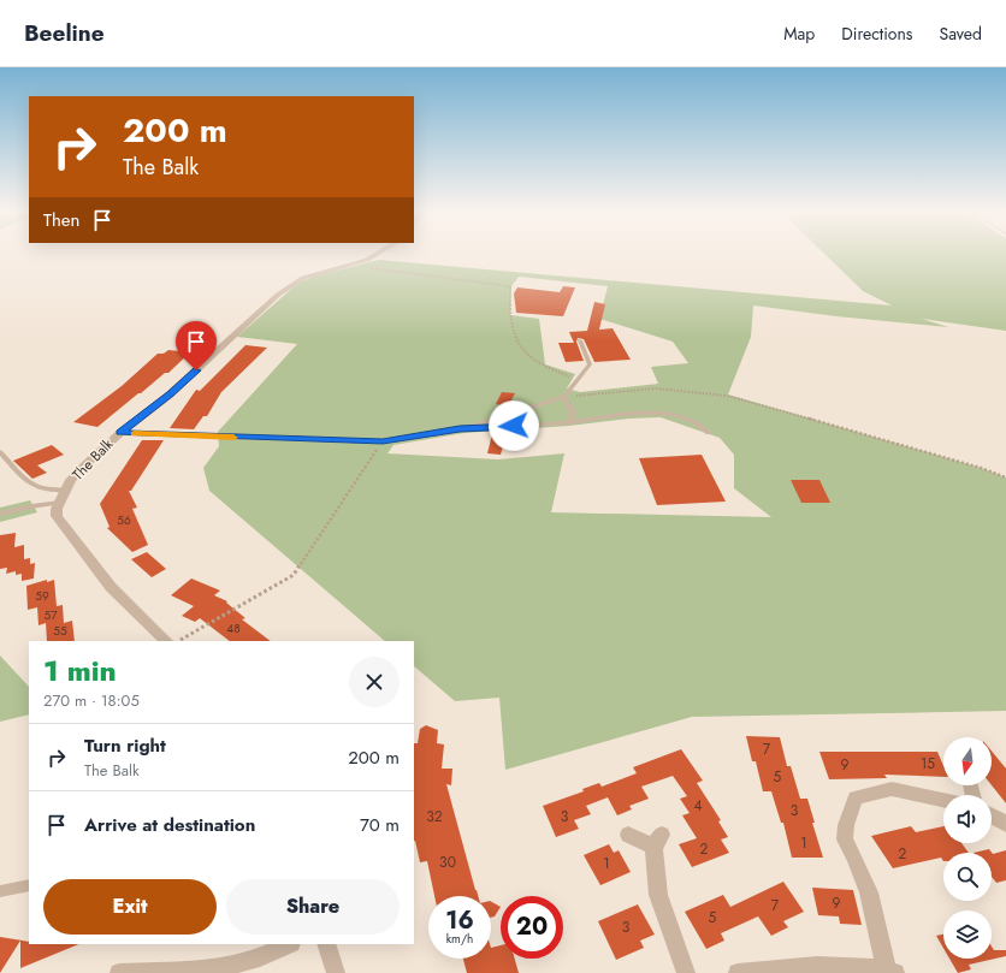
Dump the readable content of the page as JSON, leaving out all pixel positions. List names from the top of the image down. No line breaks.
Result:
{"streets":{"street":["The Balk"]},"house_numbers":["56","59","57","48","55","7","15","9","5","4","3","32","3","1","2","2","30","1","9","7","5","3"],"north":"bottom","page":{"header":"Beeline","nav":["Map","Directions","Saved"],"turn":["200 m","The Balk"],"then":"Then","heading":["1 min","270 m · 18:05"],"list":[{"name":"Turn right","note":"The Balk","value":"200 m"},{"name":"Arrive at destination","value":"70 m"}],"buttons":["Exit","Share"],"speed":"16 km/h","limit":"20"}}
